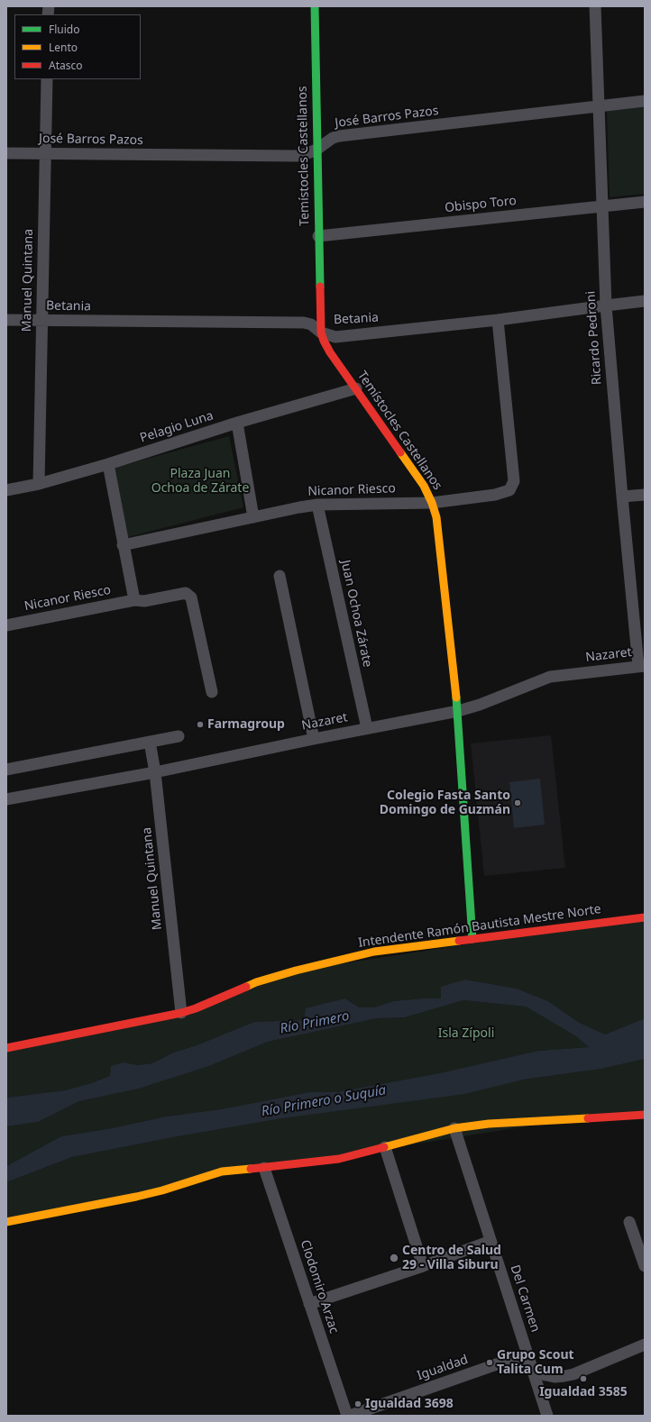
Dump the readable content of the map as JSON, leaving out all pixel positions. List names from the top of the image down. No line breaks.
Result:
{"streets":{"main road":["Temístocles Castellanos","Intendente Ramón Bautista Mestre Norte"],"street":["José Barros Pazos","Obispo Toro","Manuel Quintana","Betania","Ricardo Pedroni","Pelagio Luna","Nicanor Riesco","Juan Ochoa Zárate","Nazaret","Clodomiro Arzac","Del Carmen","Igualdad"]},"crossings":[["José Barros Pazos","Temístocles Castellanos"],["José Barros Pazos","Manuel Quintana"],["José Barros Pazos","Ricardo Pedroni"],["Temístocles Castellanos","Obispo Toro"],["Temístocles Castellanos","Betania"],["Temístocles Castellanos","Pelagio Luna"],["Temístocles Castellanos","Nicanor Riesco"],["Temístocles Castellanos","Nazaret"],["Temístocles Castellanos","Intendente Ramón Bautista Mestre Norte"],["Obispo Toro","Ricardo Pedroni"],["Manuel Quintana","Betania"],["Manuel Quintana","Pelagio Luna"],["Manuel Quintana","Nazaret"],["Manuel Quintana","Intendente Ramón Bautista Mestre Norte"],["Betania","Ricardo Pedroni"],["Betania","Nicanor Riesco"],["Ricardo Pedroni","Nazaret"],["Nicanor Riesco","Juan Ochoa Zárate"],["Juan Ochoa Zárate","Nazaret"],["Del Carmen","Igualdad"]],"water":["Río Primero","Río Primero o Suquía"],"parks":["Plaza Juan Ochoa de Zárate","Isla Zípoli"],"places":["Farmagroup","Colegio Fasta Santo Domingo de Guzmán","Centro de Salud 29 - Villa Siburu","Grupo Scout Talita Cum","Igualdad 3585","Igualdad 3698"],"legend":["Fluido","Lento","Atasco"]}
